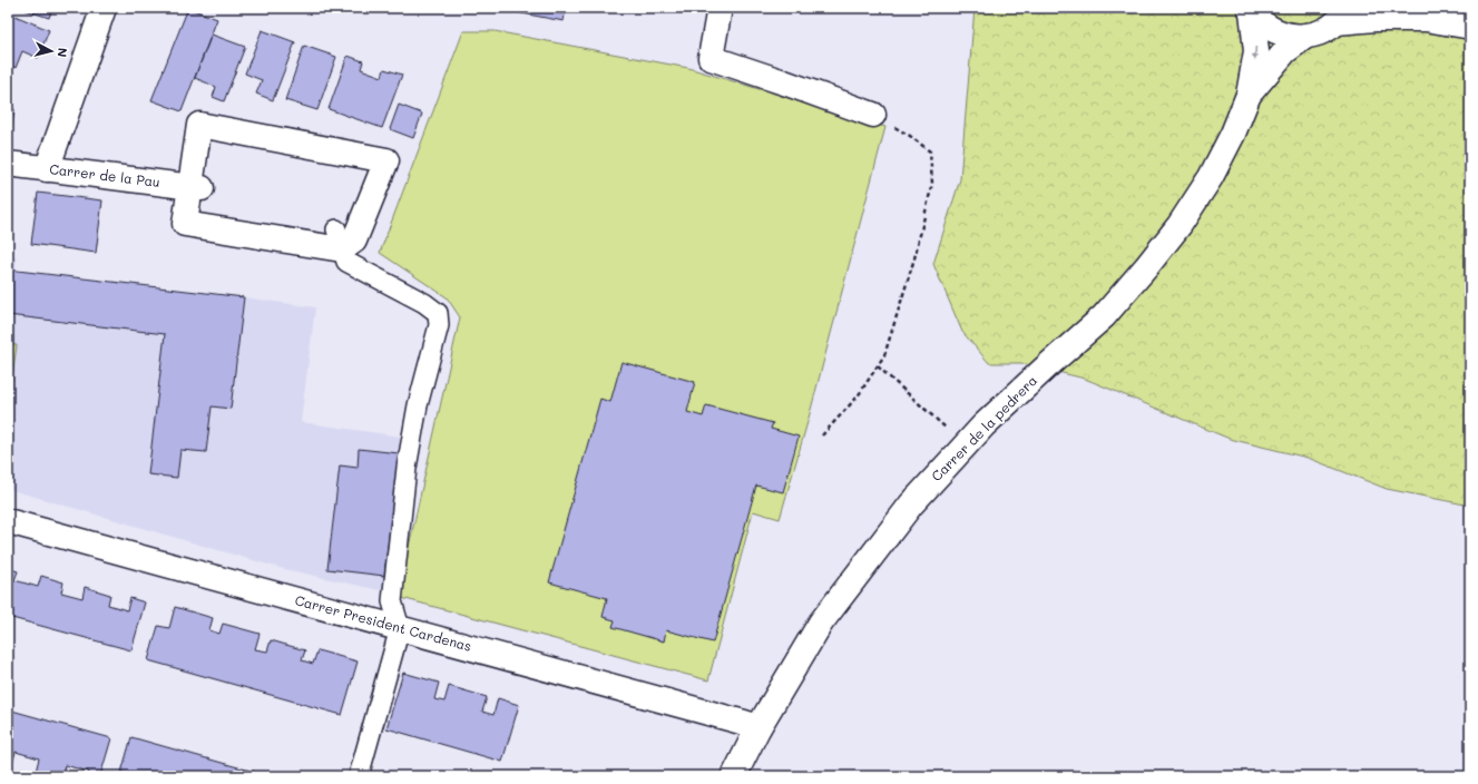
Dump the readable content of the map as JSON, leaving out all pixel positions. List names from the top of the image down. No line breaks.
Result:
{"streets":{"street":["Carrer de la Pau","Carrer de la pedrera","Carrer President Cardenas"]},"crossings":[["Carrer de la pedrera","Carrer President Cardenas"]],"north":"right"}
